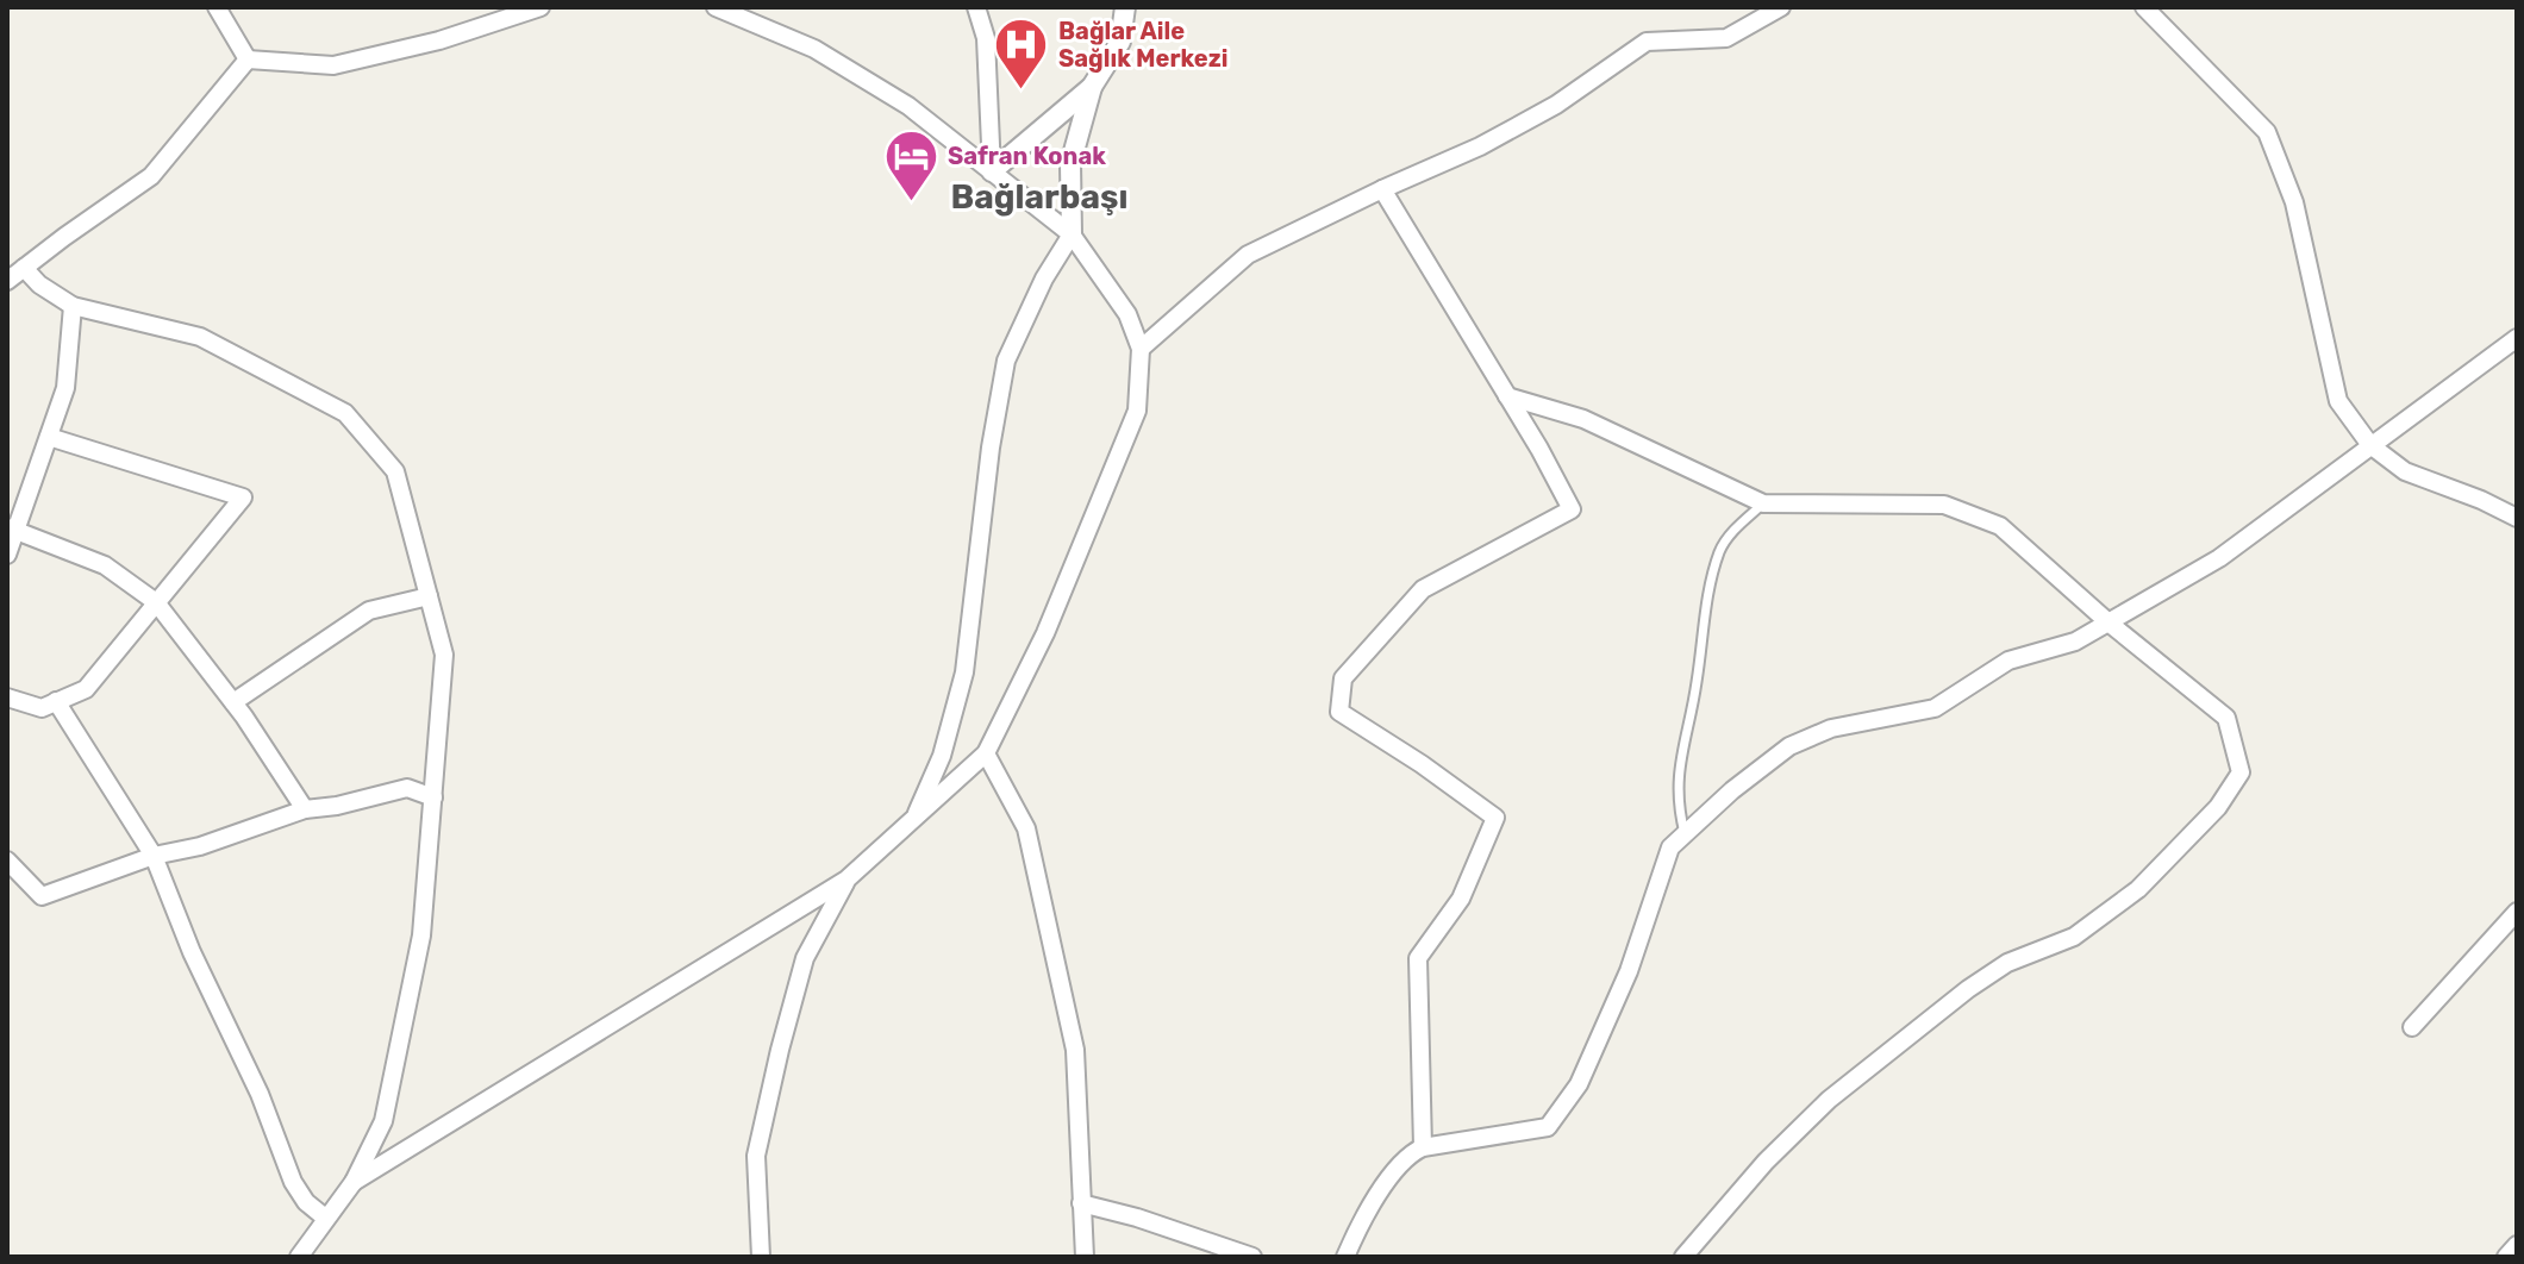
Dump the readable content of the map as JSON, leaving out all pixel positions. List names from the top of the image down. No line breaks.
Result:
{"districts":["Bağlarbaşı"],"places":{"hospital":["Bağlar Aile Sağlık Merkezi"],"hotel":["Safran Konak"]}}
